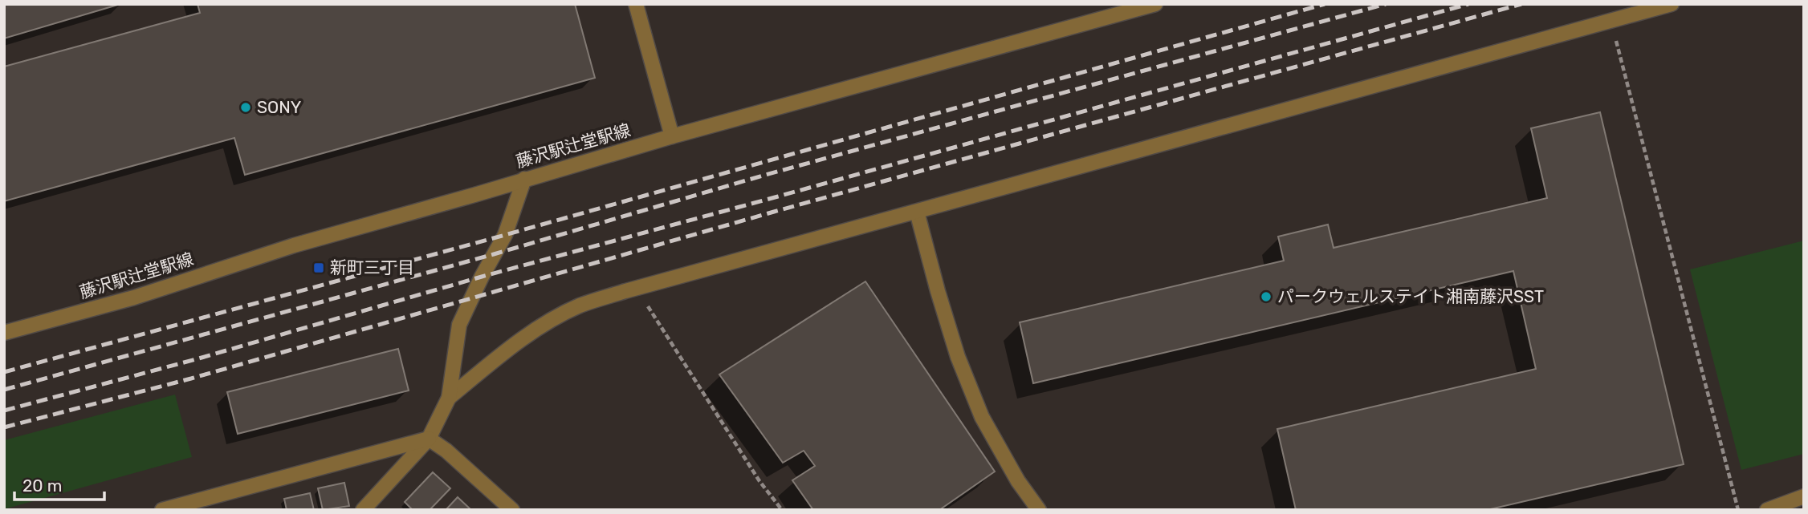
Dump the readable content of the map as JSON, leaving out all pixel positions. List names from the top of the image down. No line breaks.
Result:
{"streets":{"street":["藤沢駅辻堂駅線"]},"places":{"other":["SONY","パークウェルステイト湘南藤沢SST"],"transit":["新町三丁目"]},"scale_bar":"20 m"}
